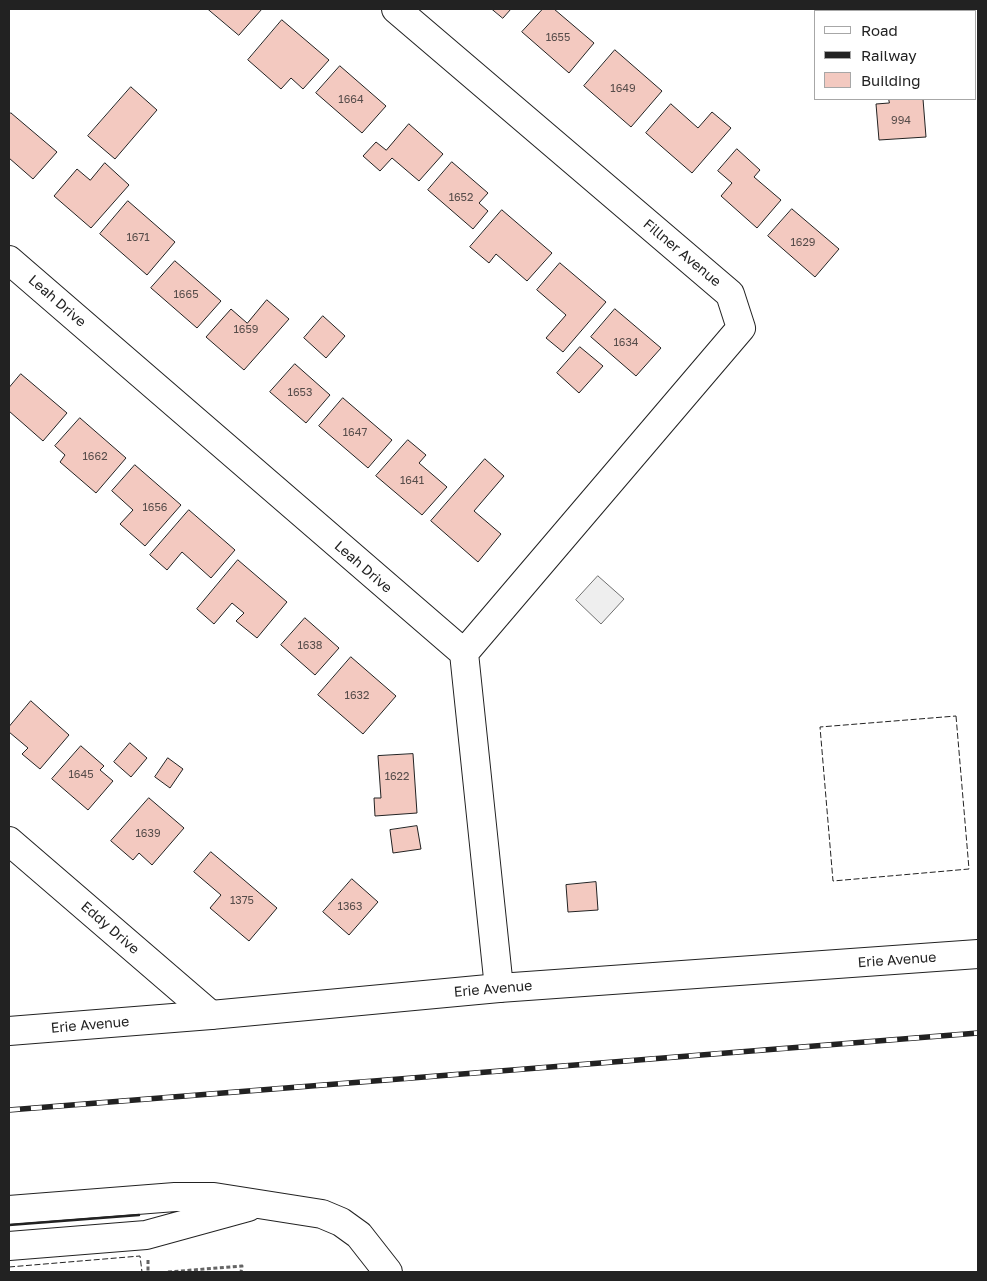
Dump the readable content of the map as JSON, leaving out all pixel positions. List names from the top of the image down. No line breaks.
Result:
{"streets":{"street":["Fillner Avenue","Leah Drive","Eddy Drive","Erie Avenue"]},"crossings":[["Fillner Avenue","Leah Drive"],["Eddy Drive","Erie Avenue"]],"house_numbers":["1655","1649","1664","994","1652","1671","1629","1665","1659","1634","1653","1647","1662","1641","1656","1638","1632","1645","1622","1639","1375","1363"],"legend":["Road","Railway","Building"]}
